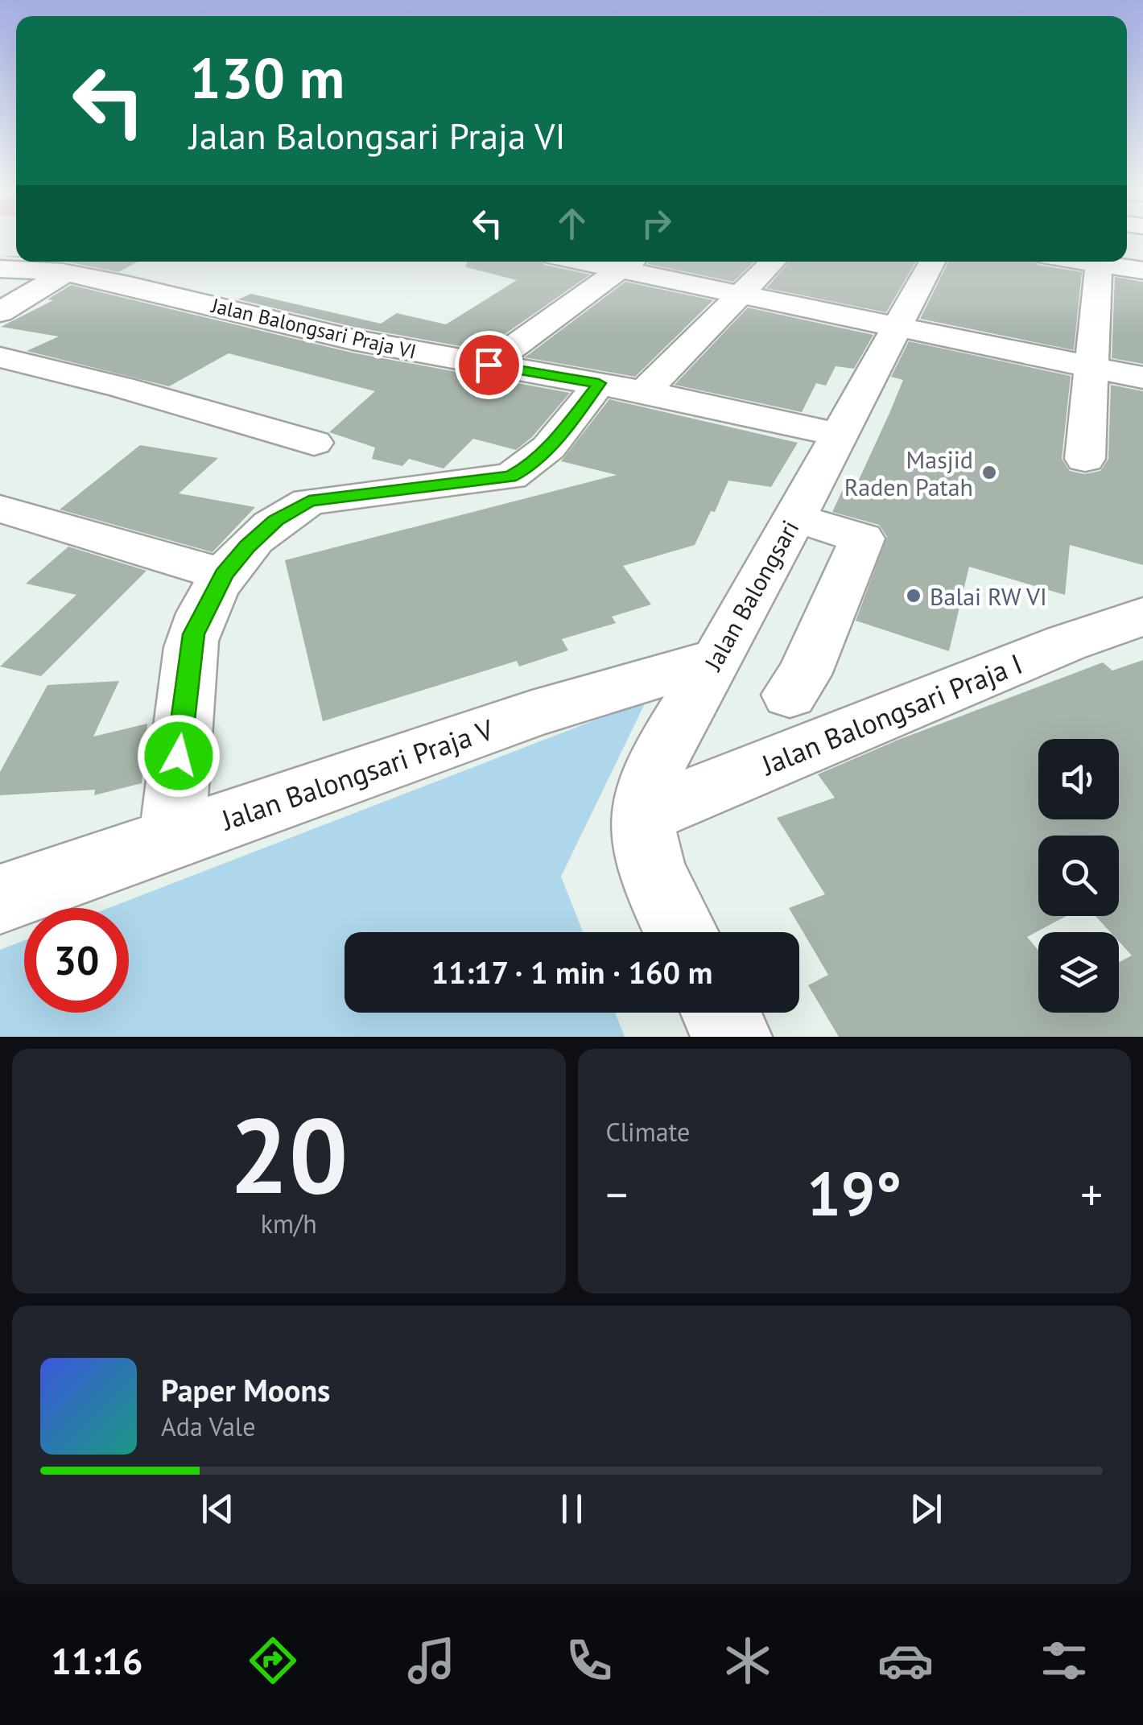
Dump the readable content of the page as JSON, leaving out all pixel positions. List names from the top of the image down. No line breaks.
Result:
{"streets":{"street":["Jalan Balongsari Praja VI","Jalan Balongsari","Jalan Balongsari Praja I","Jalan Balongsari Praja V"]},"crossings":[["Jalan Balongsari Praja VI","Jalan Balongsari"],["Jalan Balongsari","Jalan Balongsari Praja I"],["Jalan Balongsari","Jalan Balongsari Praja V"]],"places":["Masjid Raden Patah","Balai RW VI"],"page":{"turn":["130 m","Jalan Balongsari Praja VI"],"limit":"30","trip":"11:17 · 1 min · 160 m","tile":[["20","km/h"],"Climate"],"heat":["−","19°","+"],"song":["Paper Moons","Ada Vale"],"tabs":"11:16"}}
